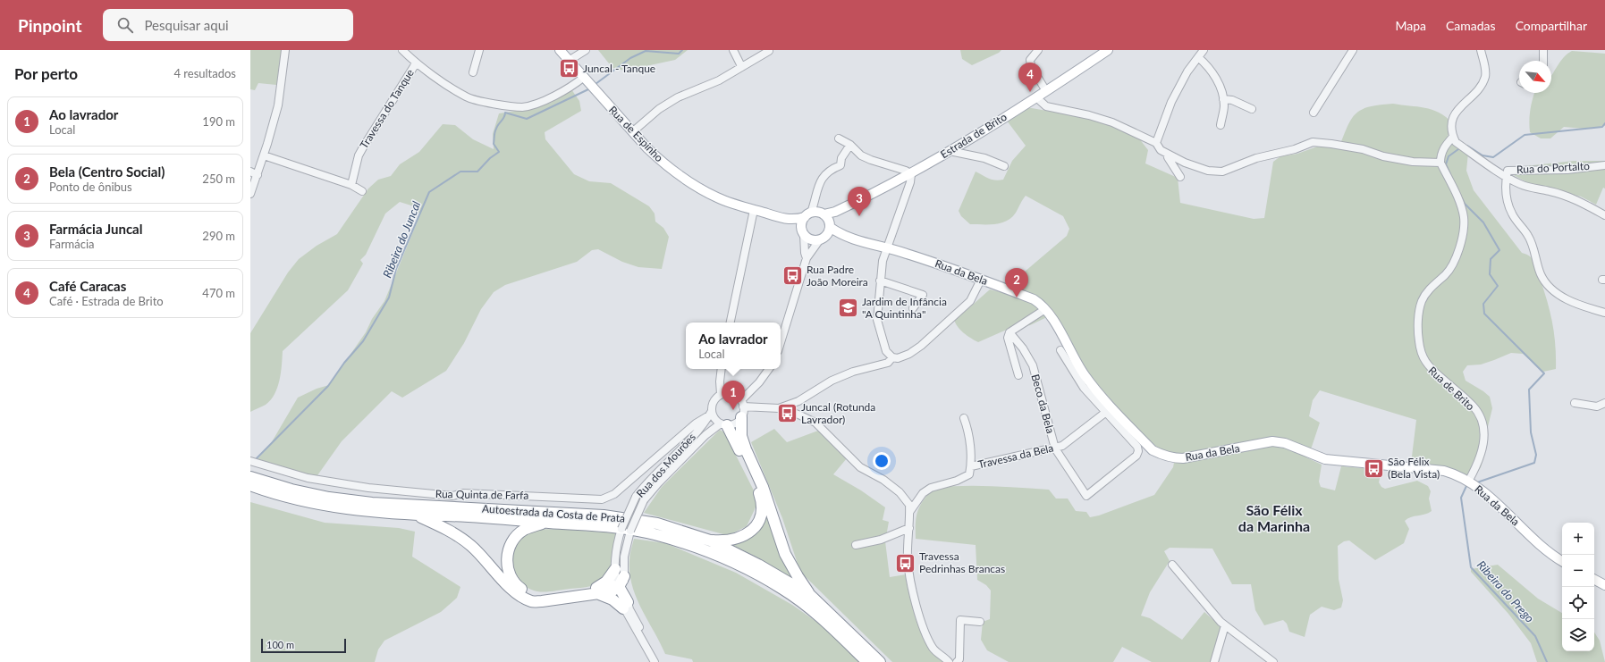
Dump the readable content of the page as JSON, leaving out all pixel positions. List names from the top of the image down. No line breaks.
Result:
{"streets":{"highway":["Autoestrada da Costa de Prata"],"main road":["Rua de Espinho","Estrada de Brito","Rua da Bela"],"street":["Travessa do Tanque","Rua do Portalto","Rua de Brito","Beco da Bela","Travessa da Bela","Rua dos Mourões","Rua Quinta de Farfa"]},"crossings":[["Rua de Espinho","Estrada de Brito"],["Rua de Espinho","Rua da Bela"],["Estrada de Brito","Rua da Bela"],["Rua da Bela","Rua de Brito"],["Rua da Bela","Beco da Bela"],["Rua da Bela","Travessa da Bela"],["Beco da Bela","Travessa da Bela"],["Rua dos Mourões","Rua Quinta de Farfa"]],"districts":["São Félix da Marinha"],"water":["Ribeira do Juncal","Ribeira do Prego"],"places":{"bus stop":["Juncal - Tanque","Rua Padre João Moreira","Juncal (Rotunda Lavrador)","São Félix (Bela Vista)","Travessa Pedrinhas Brancas"],"school or university":["Jardim de Infância \"A Quintinha\""]},"scale_bar":"100 m","north":"bottom right","page":{"header":"Pinpoint","search":"Pesquisar aqui","nav":["Mapa","Camadas","Compartilhar"],"heading":["Por perto","4 resultados"],"pins":["4","3","2","1"],"list":[{"mark":"1","name":"Ao lavrador","note":"Local","value":"190 m"},{"mark":"2","name":"Bela (Centro Social)","note":"Ponto de ônibus","value":"250 m"},{"mark":"3","name":"Farmácia Juncal","note":"Farmácia","value":"290 m"},{"mark":"4","name":"Café Caracas","note":"Café · Estrada de Brito","value":"470 m"}],"popup":["Ao lavrador","Local"],"map_buttons":["+","−"],"scale":"100 m"}}
